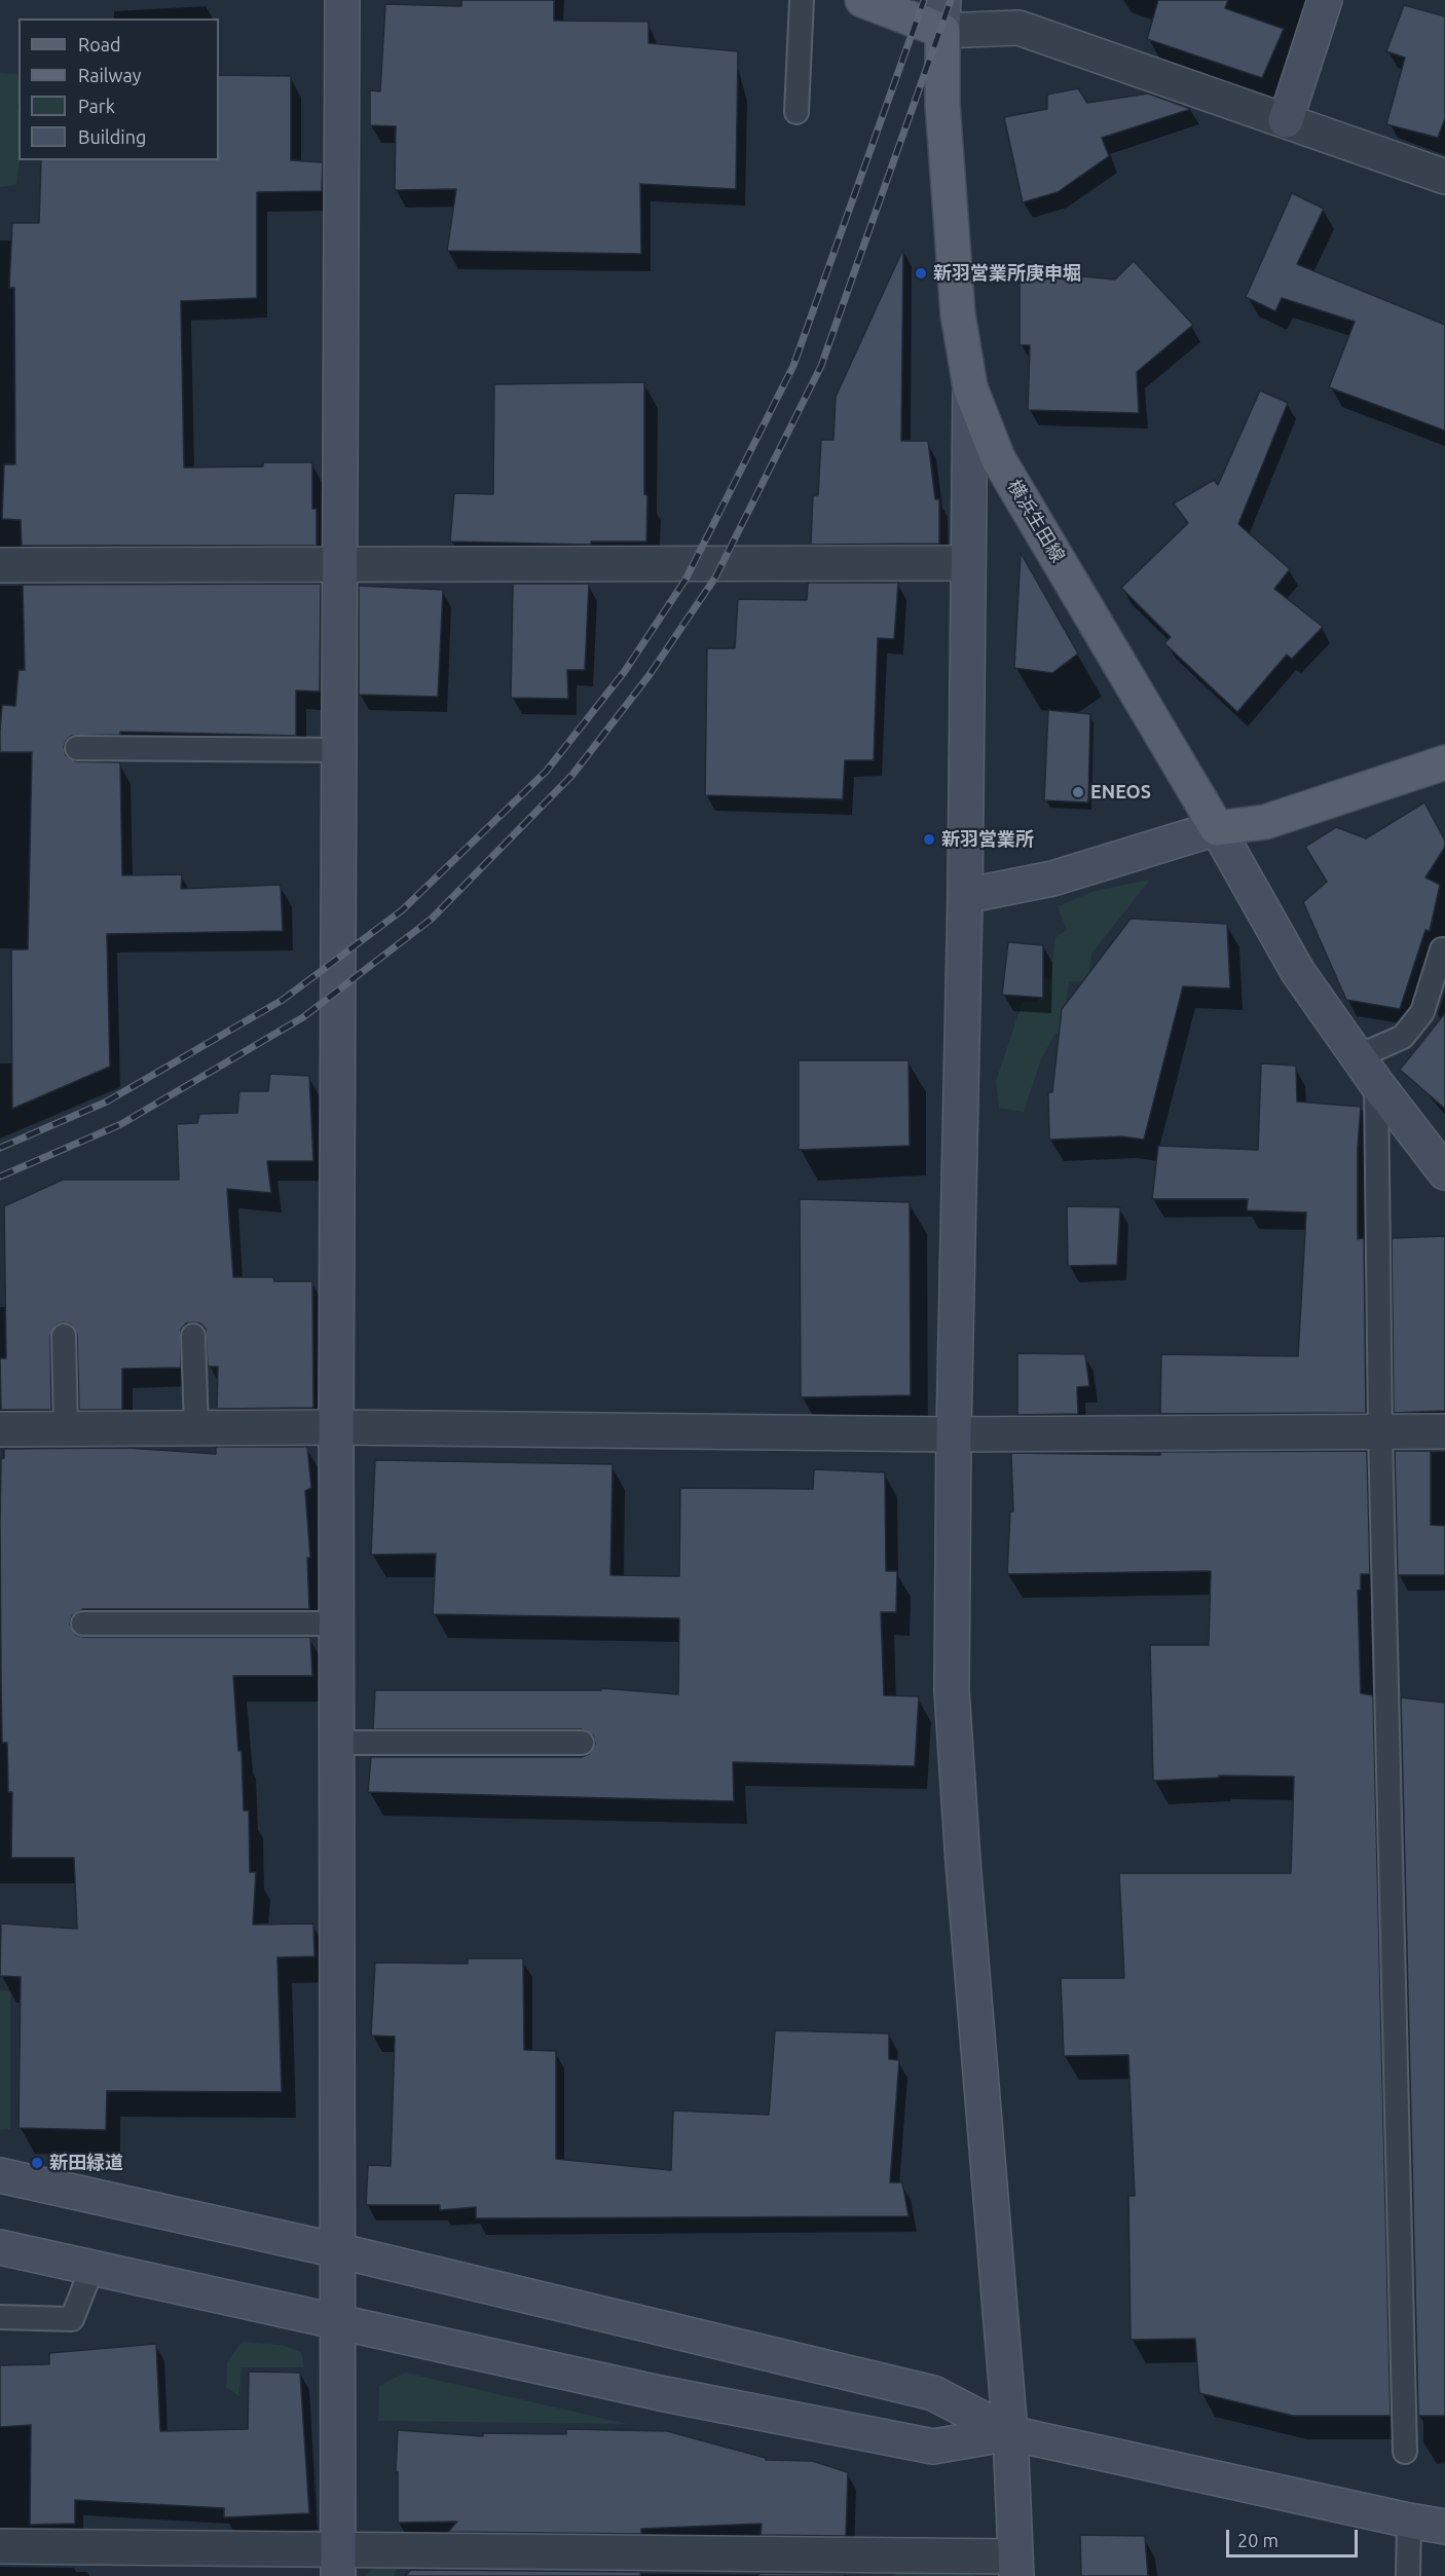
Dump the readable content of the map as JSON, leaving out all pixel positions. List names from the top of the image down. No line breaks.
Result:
{"streets":{"main road":["横浜生田線"]},"places":["新羽営業所庚申堀","ENEOS","新羽営業所","新田緑道"],"legend":["Road","Railway","Park","Building"],"scale_bar":"20 m"}
